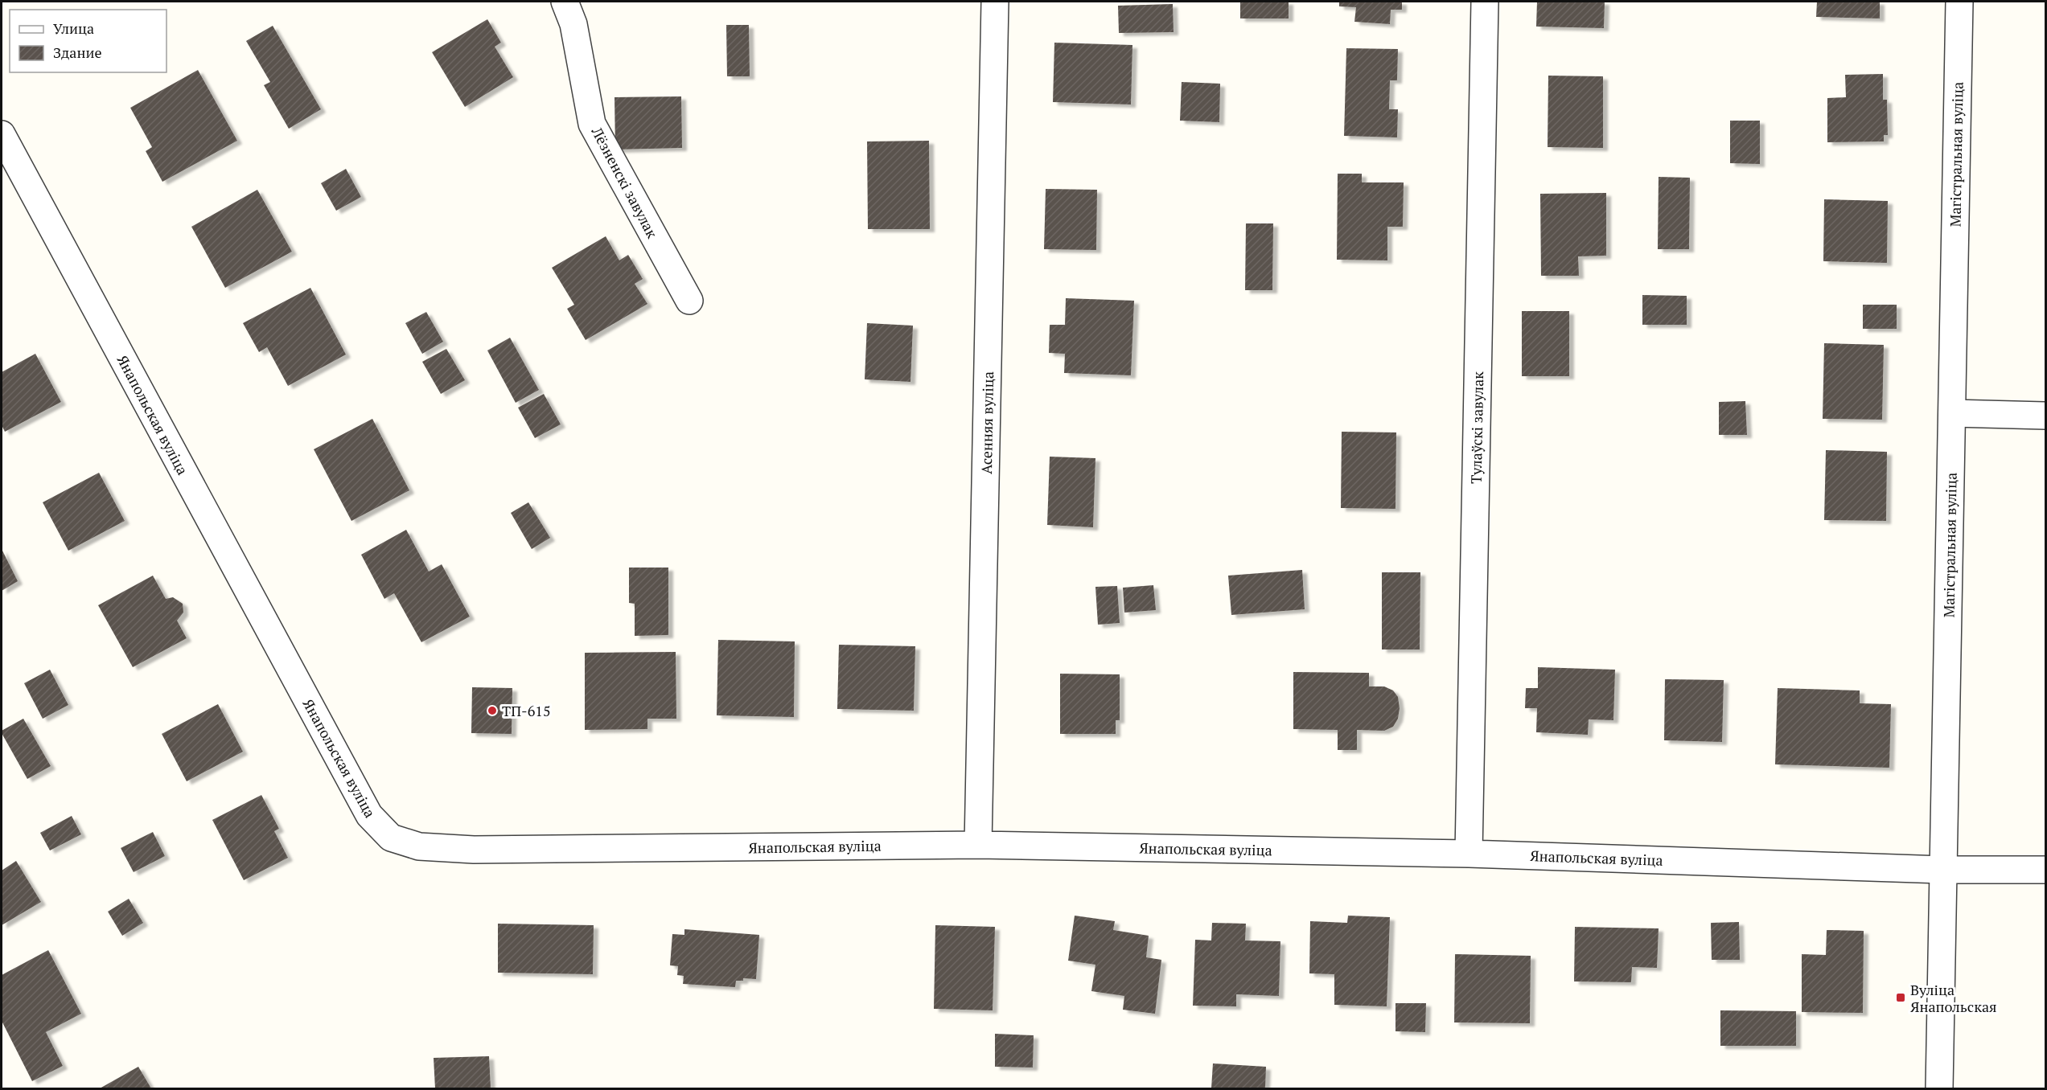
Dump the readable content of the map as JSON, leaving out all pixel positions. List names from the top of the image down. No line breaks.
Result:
{"streets":{"street":["Магістральная вуліца","Лёзненскі завулак","Янапольская вуліца","Асенняя вуліца","Тулаўскі завулак"]},"crossings":[["Магістральная вуліца","Янапольская вуліца"],["Янапольская вуліца","Асенняя вуліца"],["Янапольская вуліца","Тулаўскі завулак"]],"places":{"other":["ТП-615"],"transit":["Вуліца Янапольская"]},"legend":["Улица","Здание"]}
